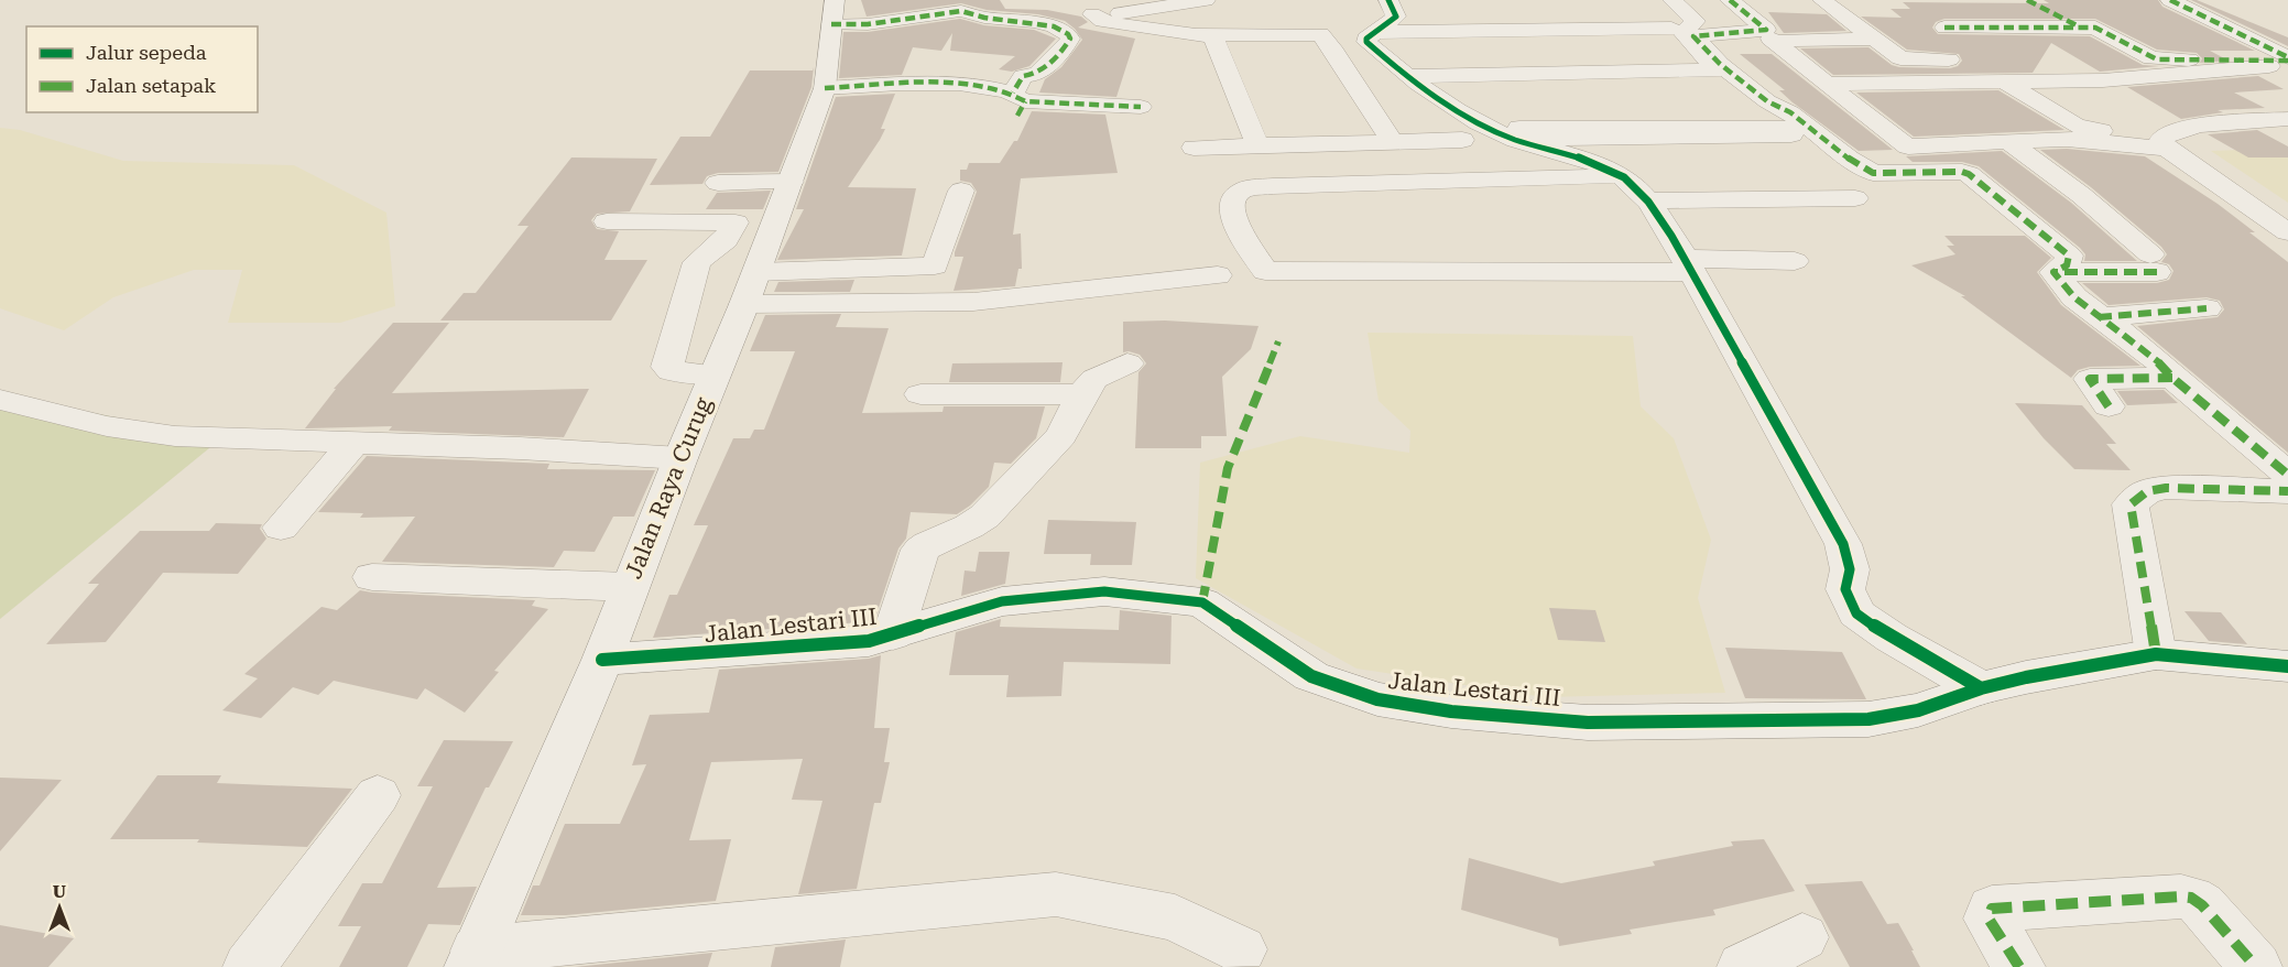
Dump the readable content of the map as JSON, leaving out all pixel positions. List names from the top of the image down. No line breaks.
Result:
{"streets":{"street":["Jalan Raya Curug","Jalan Lestari III"]},"crossings":[["Jalan Raya Curug","Jalan Lestari III"]],"legend":["Jalur sepeda","Jalan setapak"],"north":"top"}
